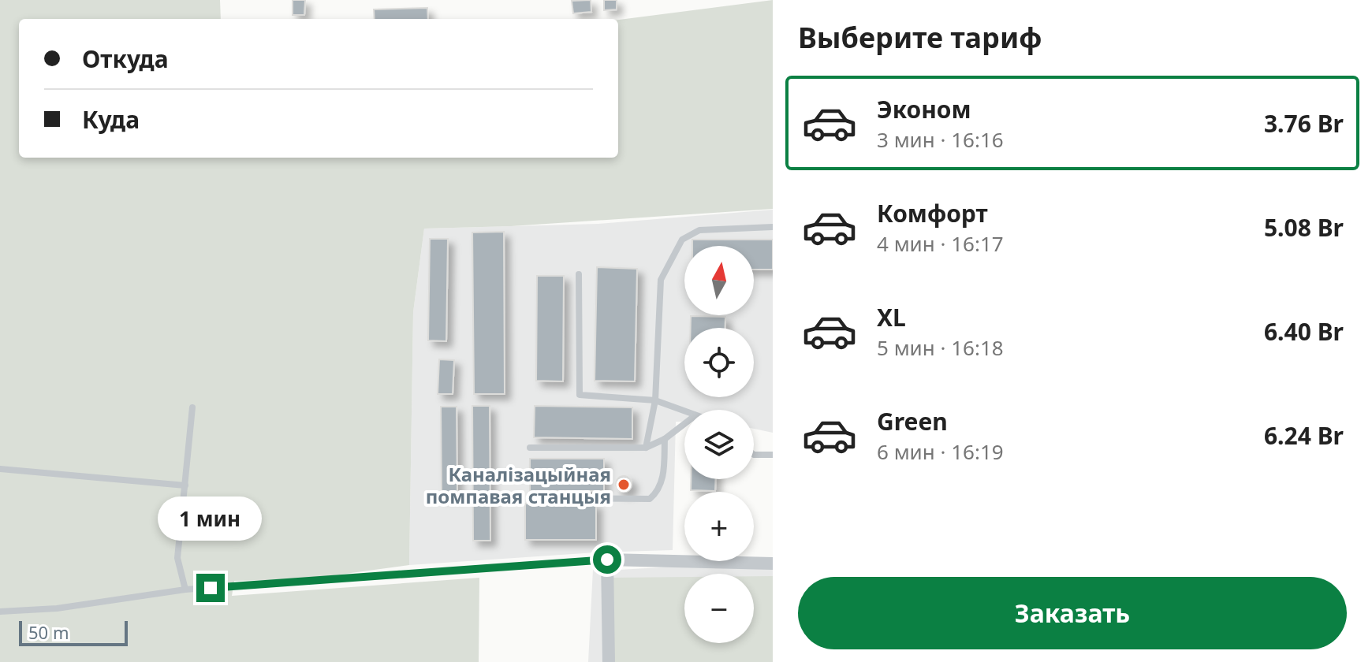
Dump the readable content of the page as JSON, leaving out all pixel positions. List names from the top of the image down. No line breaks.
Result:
{"places":["Каналізацыйная помпавая станцыя"],"scale_bar":"50 m","north":"top","page":{"heading":"Выберите тариф","banner":["Откуда","Куда"],"list":[{"name":"Эконом","note":"3 мин · 16:16","value":"3.76 Br"},{"name":"Комфорт","note":"4 мин · 16:17","value":"5.08 Br"},{"name":"XL","note":"5 мин · 16:18","value":"6.40 Br"},{"name":"Green","note":"6 мин · 16:19","value":"6.24 Br"}],"map_buttons":["+","−"],"bubble":"1 мин","buttons":"Заказать","scale":"50 m"}}
